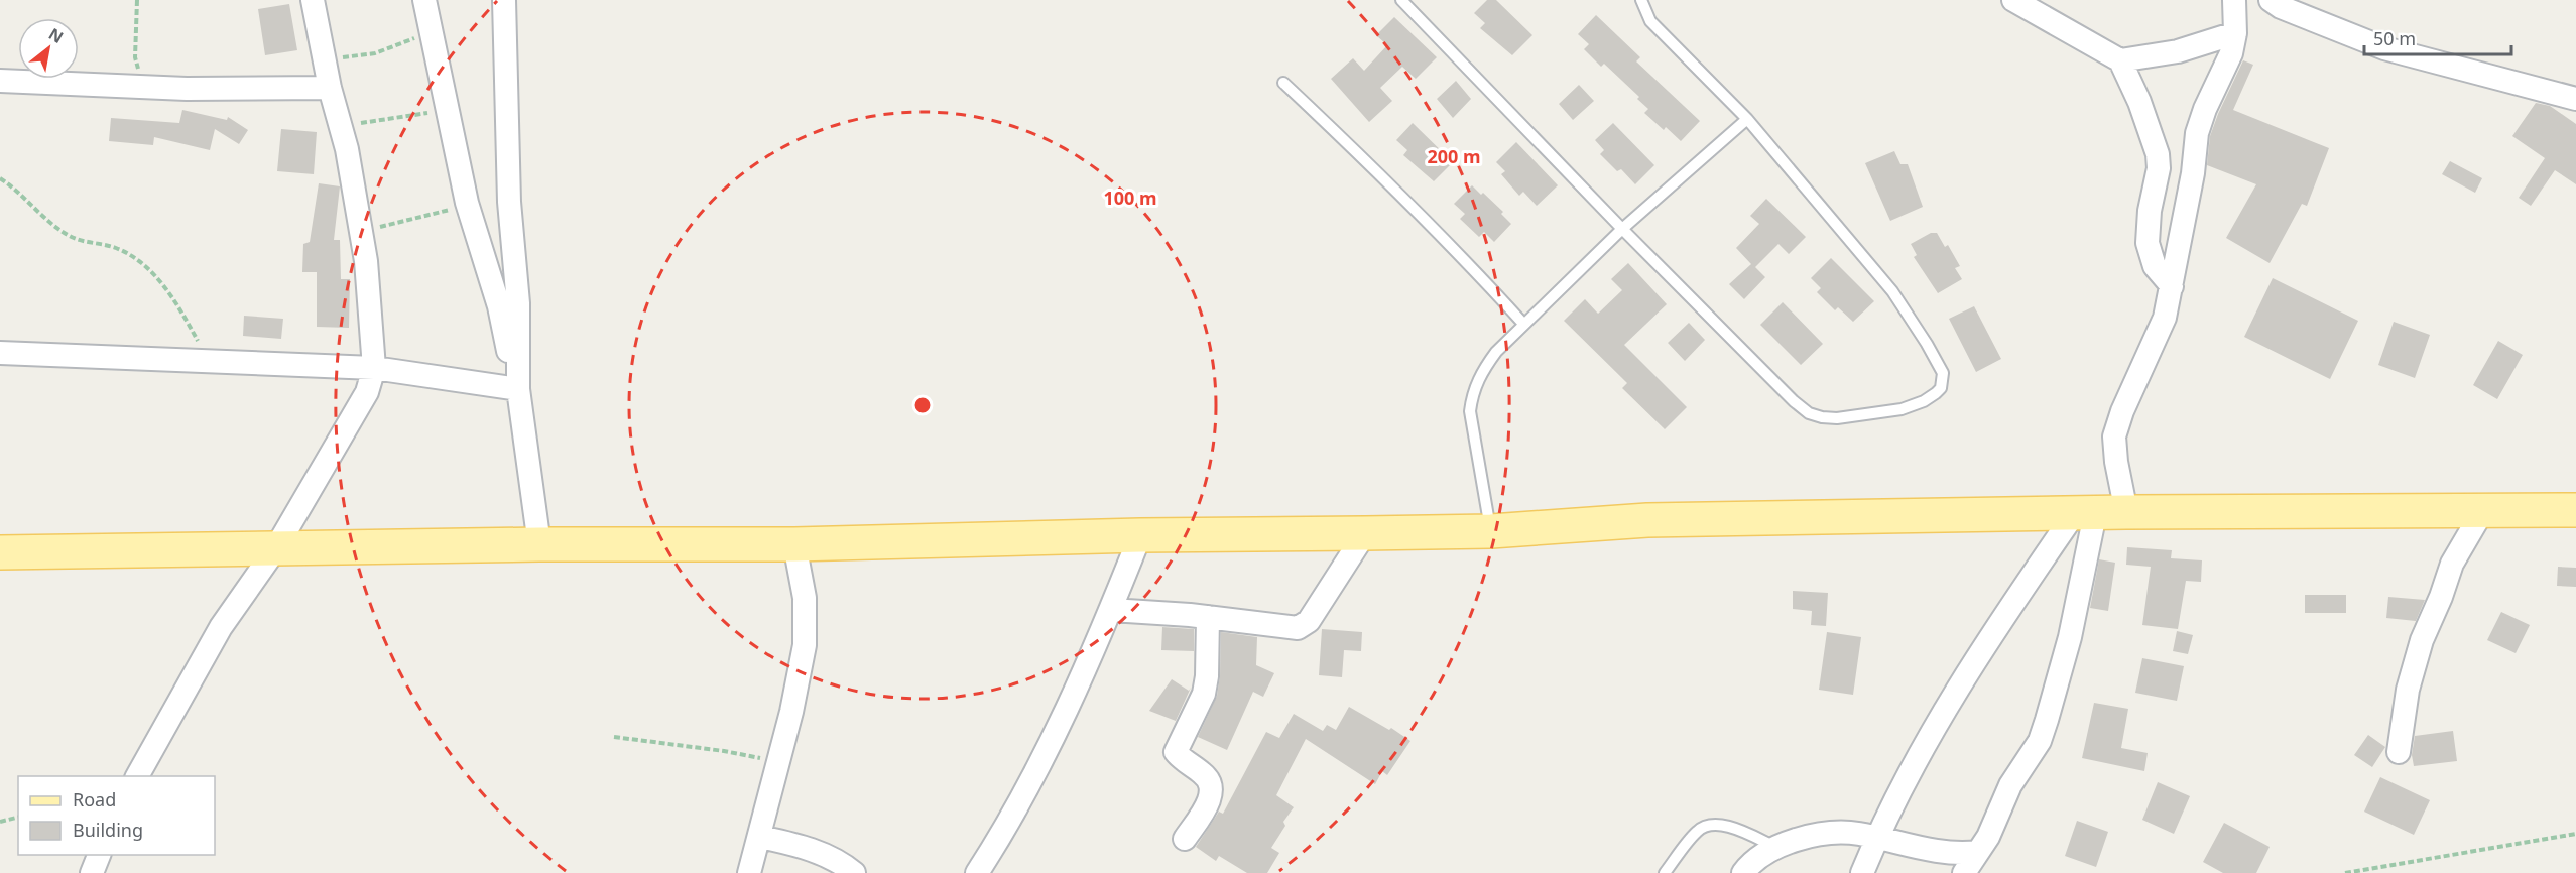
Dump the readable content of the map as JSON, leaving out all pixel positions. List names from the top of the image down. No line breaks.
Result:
{"legend":["Road","Building"],"scale_bar":"50 m","north":"top right","rings":["200 m","100 m"]}
